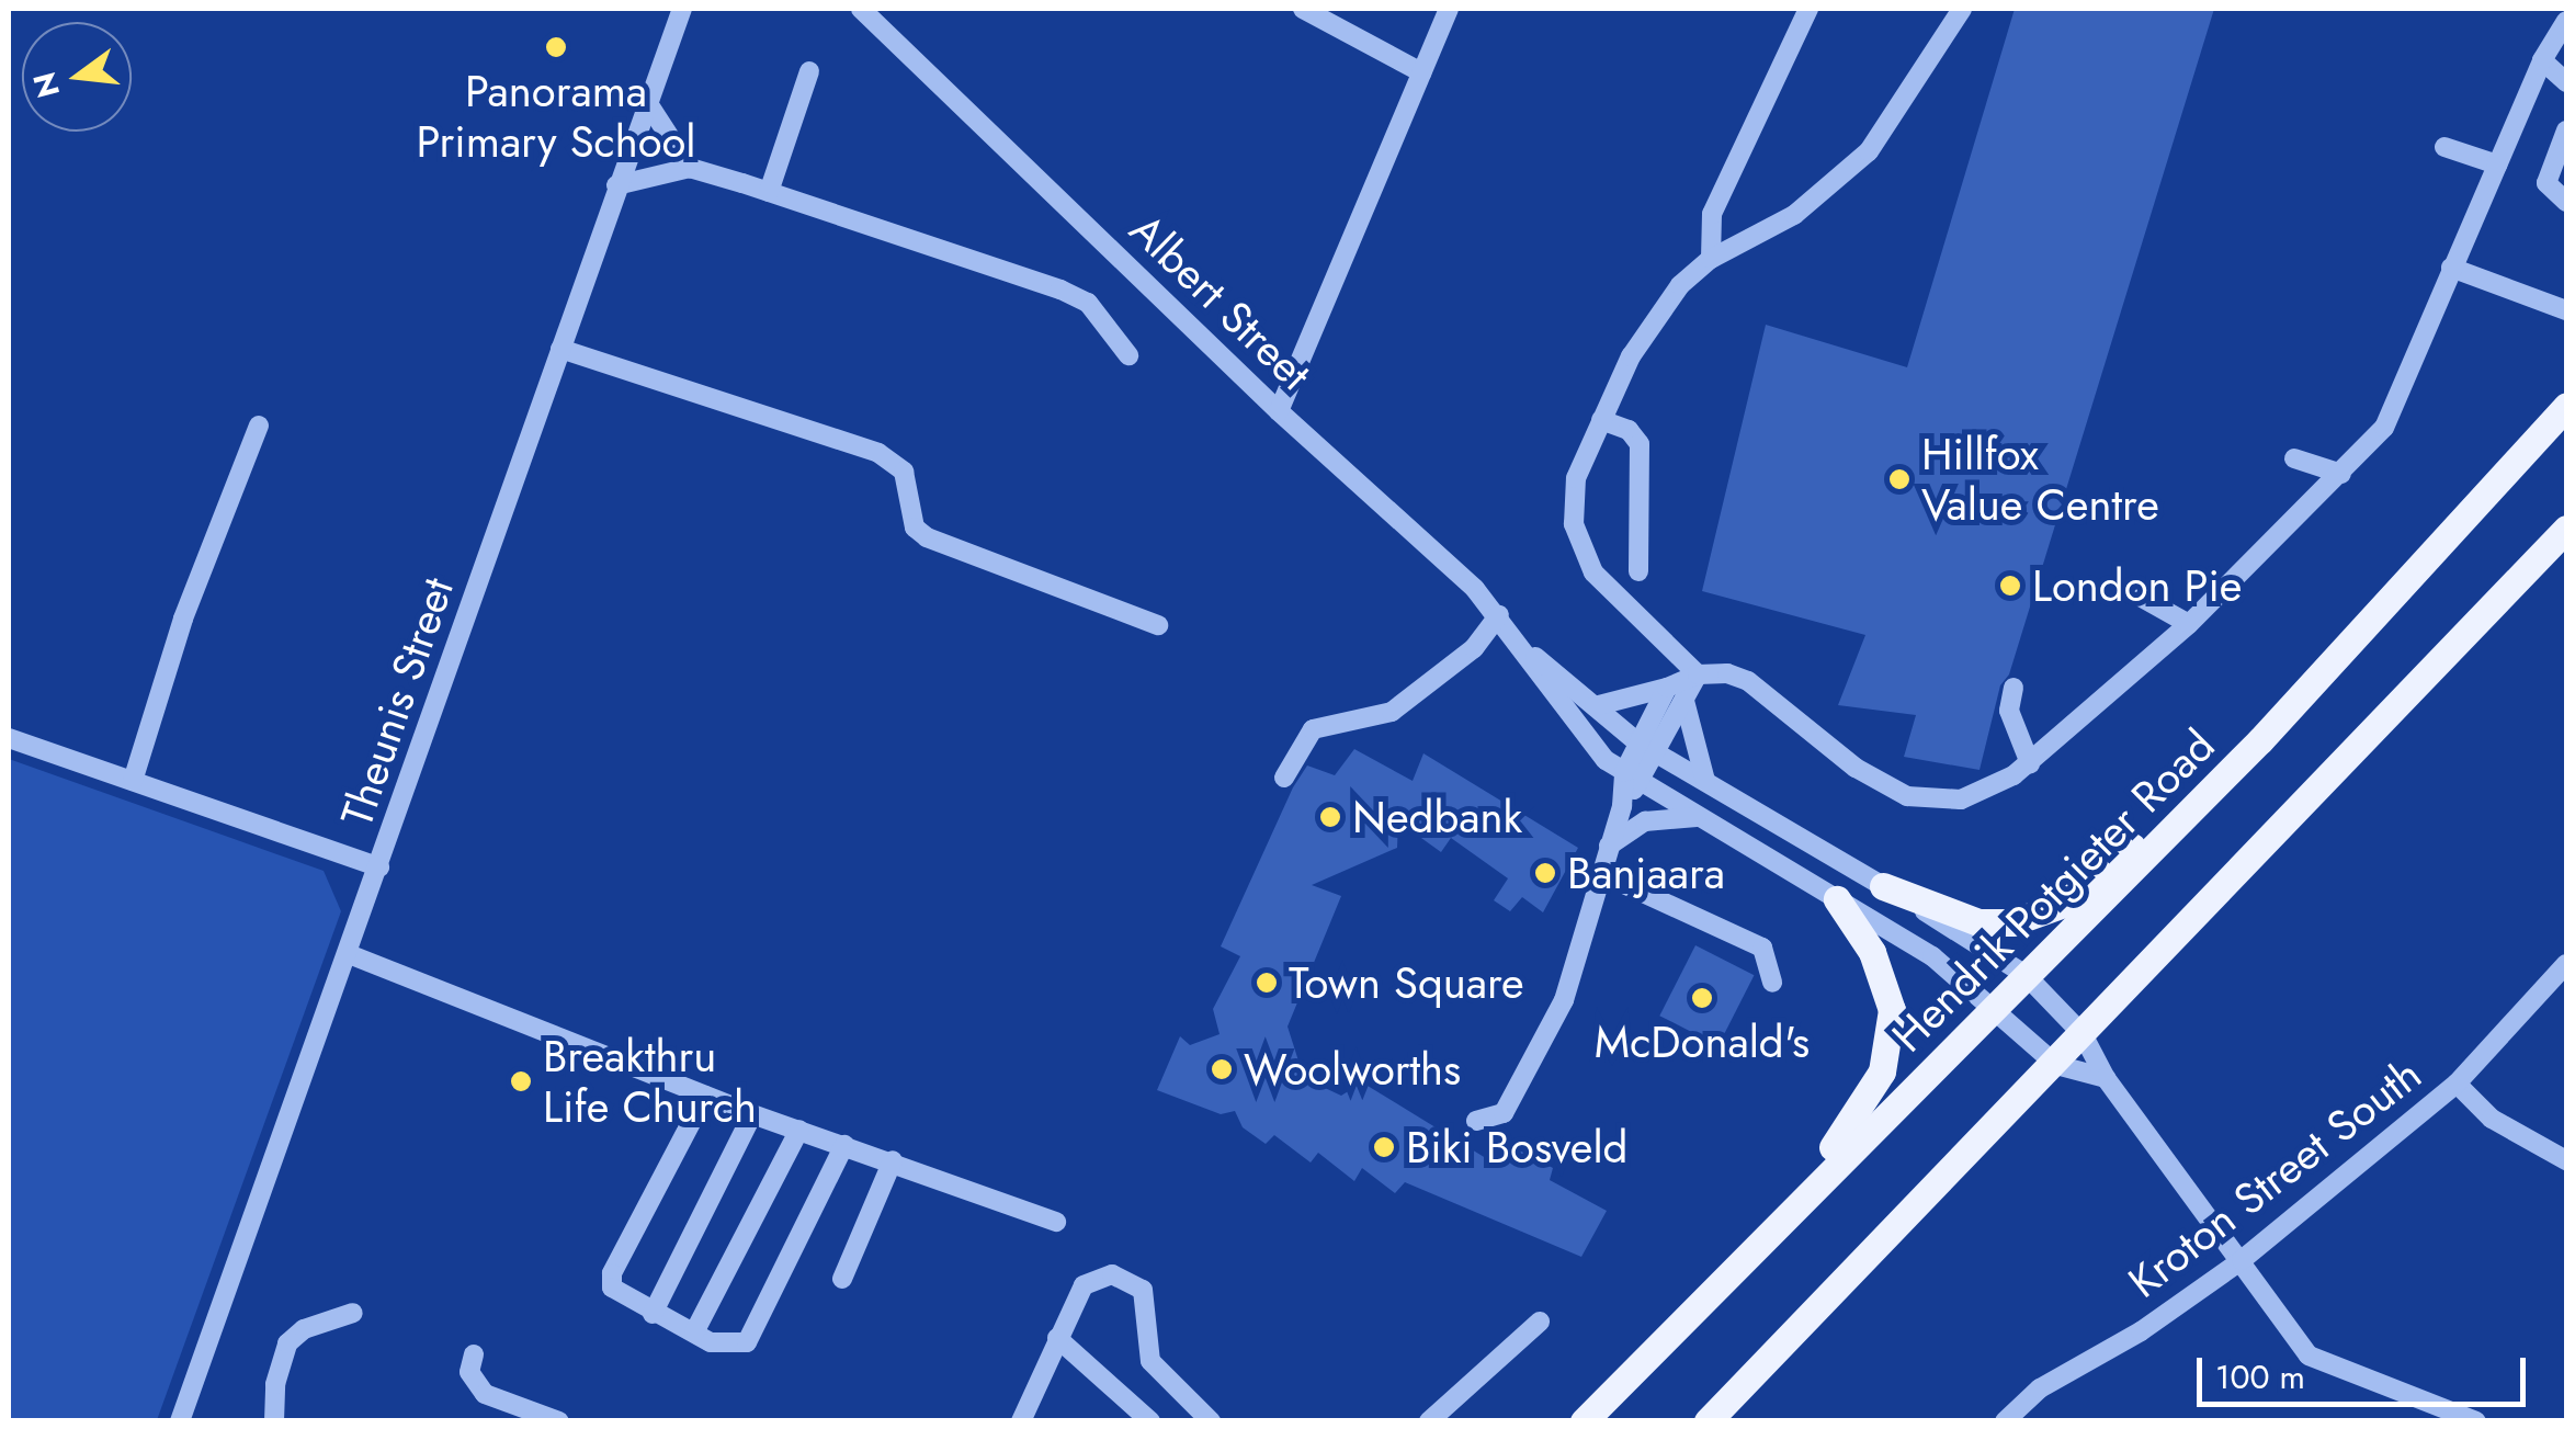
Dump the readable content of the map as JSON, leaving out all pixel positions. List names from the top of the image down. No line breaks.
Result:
{"streets":{"main road":["Hendrik Potgieter Road"],"street":["Albert Street","Theunis Street","Kroton Street South"]},"crossings":[["Albert Street","Hendrik Potgieter Road"],["Albert Street","Kroton Street South"]],"places":["Panorama Primary School","Hillfox Value Centre","London Pie","Nedbank","Banjaara","Town Square","McDonald's","Woolworths","Breakthru Life Church","Biki Bosveld"],"scale_bar":"100 m","north":"left"}
